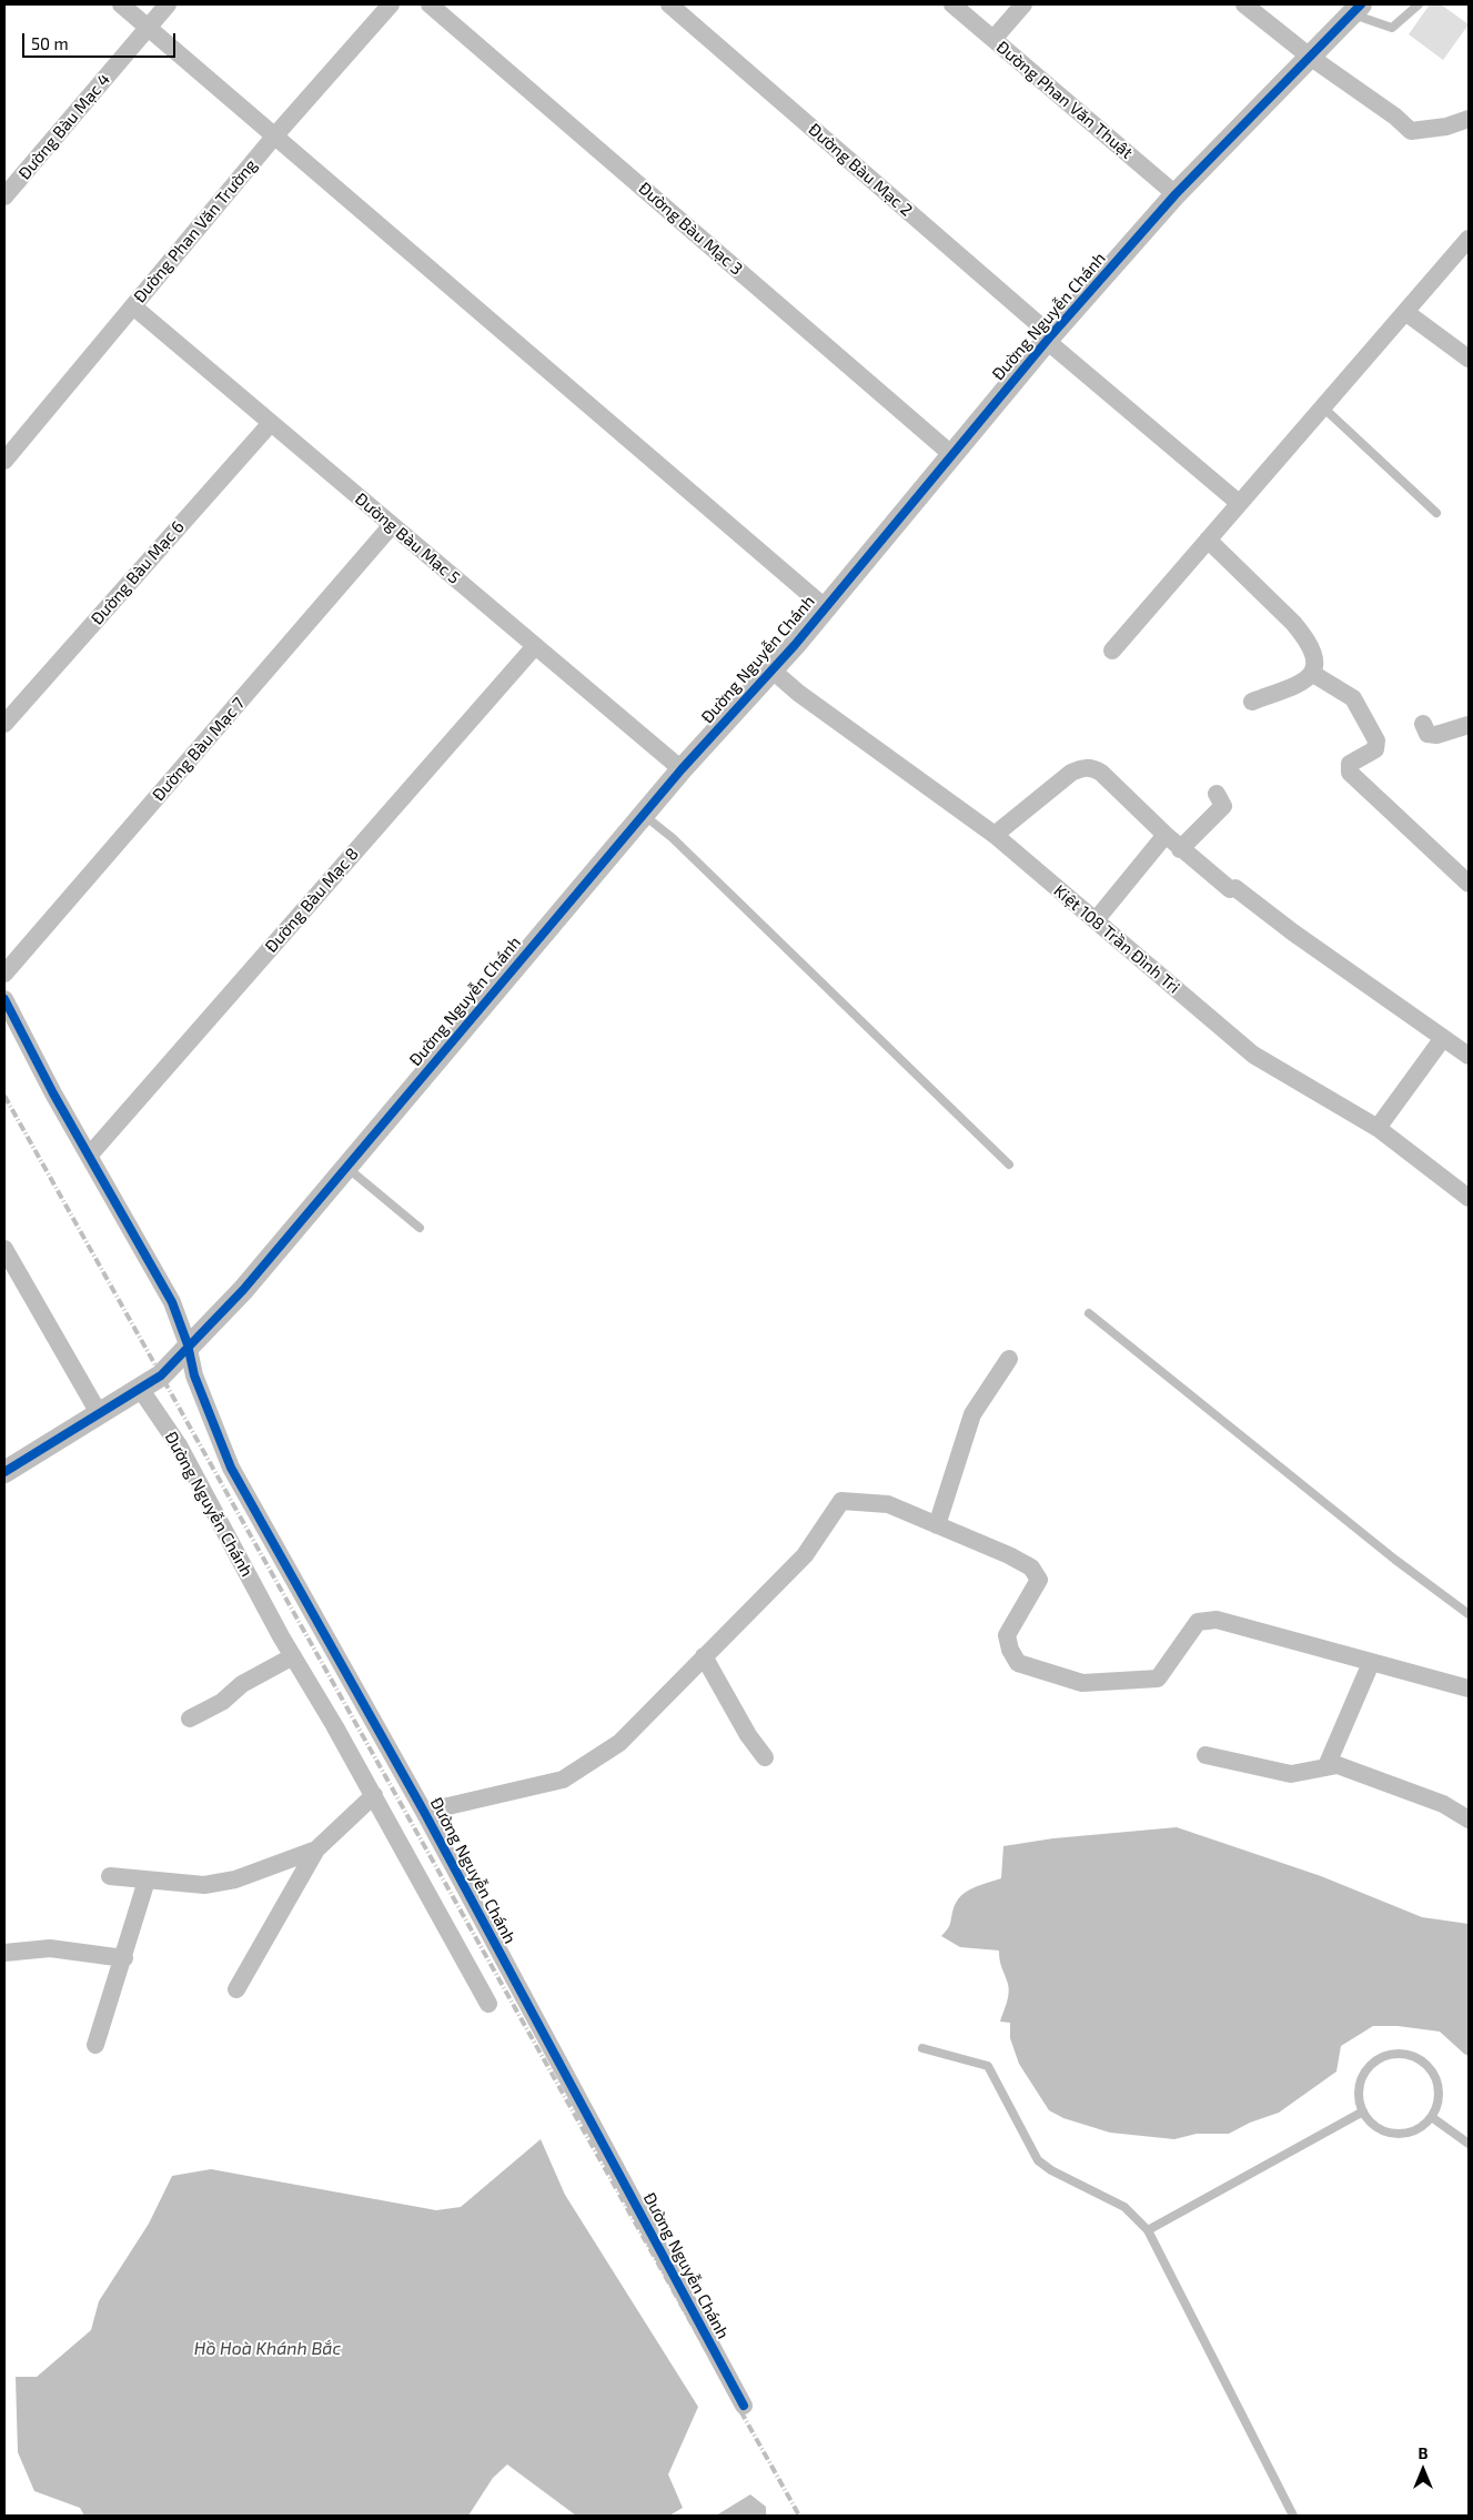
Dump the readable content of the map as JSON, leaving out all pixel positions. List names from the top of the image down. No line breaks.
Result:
{"streets":{"street":["Đường Phan Văn Thuật","Đường Bàu Mạc 4","Đường Bàu Mạc 2","Đường Bàu Mạc 3","Đường Phan Văn Trường","Đường Nguyễn Chánh","Đường Bàu Mạc 5","Đường Bàu Mạc 6","Đường Bàu Mạc 7","Đường Bàu Mạc 8","Kiệt 108 Trần Đình Tri"]},"crossings":[["Đường Phan Văn Thuật","Đường Nguyễn Chánh"],["Đường Bàu Mạc 2","Đường Nguyễn Chánh"],["Đường Bàu Mạc 3","Đường Nguyễn Chánh"],["Đường Phan Văn Trường","Đường Bàu Mạc 5"],["Đường Nguyễn Chánh","Đường Bàu Mạc 5"],["Đường Nguyễn Chánh","Kiệt 108 Trần Đình Tri"],["Đường Bàu Mạc 5","Đường Bàu Mạc 6"],["Đường Bàu Mạc 5","Đường Bàu Mạc 7"],["Đường Bàu Mạc 5","Đường Bàu Mạc 8"]],"water":["Hồ Hoà Khánh Bắc"],"scale_bar":"50 m","north":"top"}
